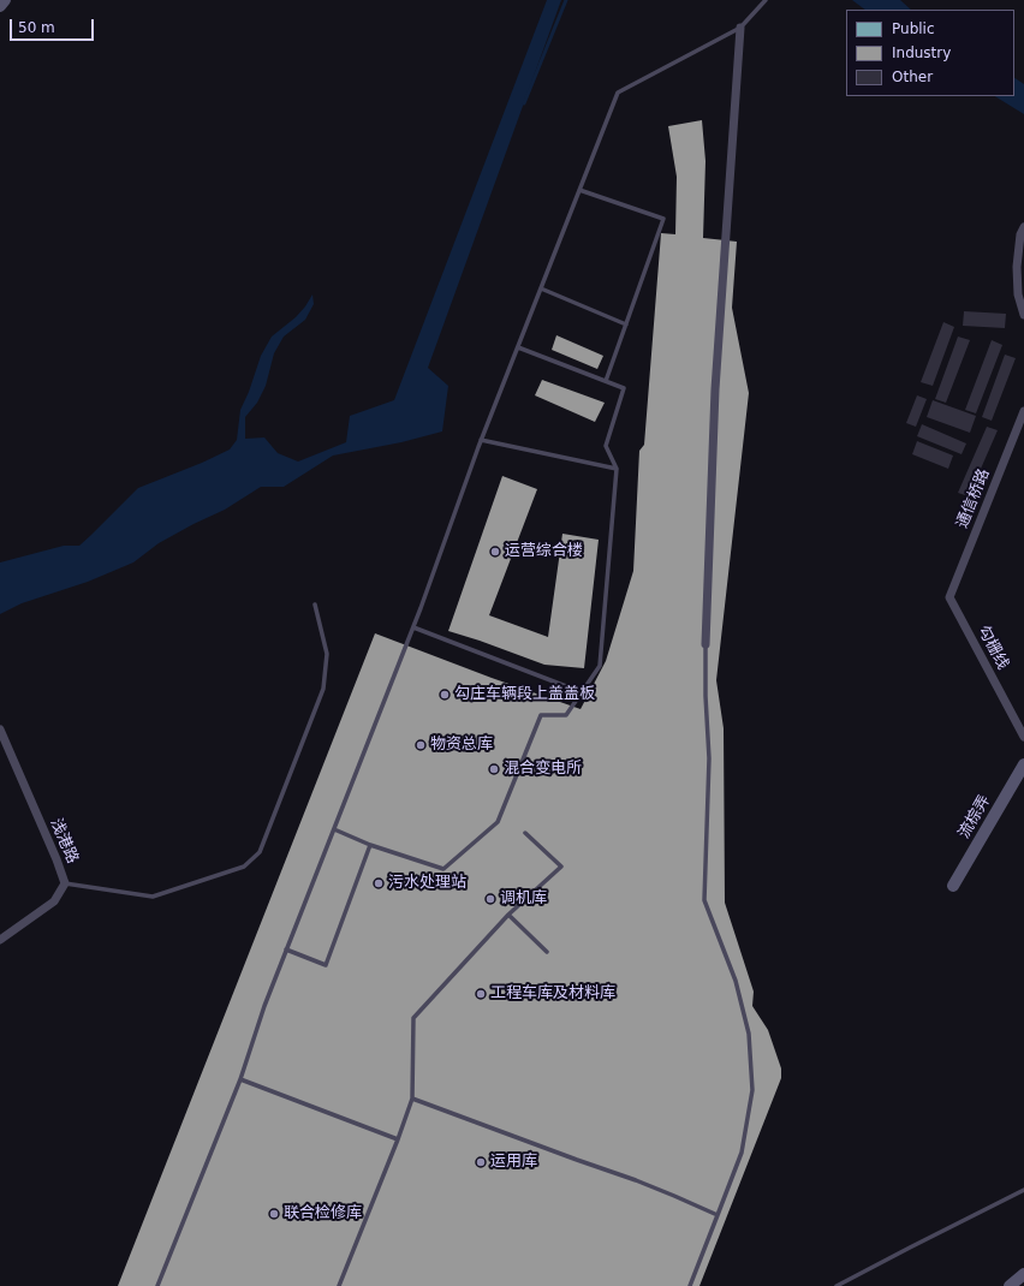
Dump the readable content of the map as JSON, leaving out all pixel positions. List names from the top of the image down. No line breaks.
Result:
{"streets":{"street":["通信桥路","勾栅线","流棕弄","浅港路"]},"crossings":[["通信桥路","勾栅线"]],"places":["运营综合楼","勾庄车辆段上盖盖板","物资总库","混合变电所","污水处理站","调机库","工程车库及材料库","运用库","联合检修库"],"legend":["Public","Industry","Other"],"scale_bar":"50 m"}
